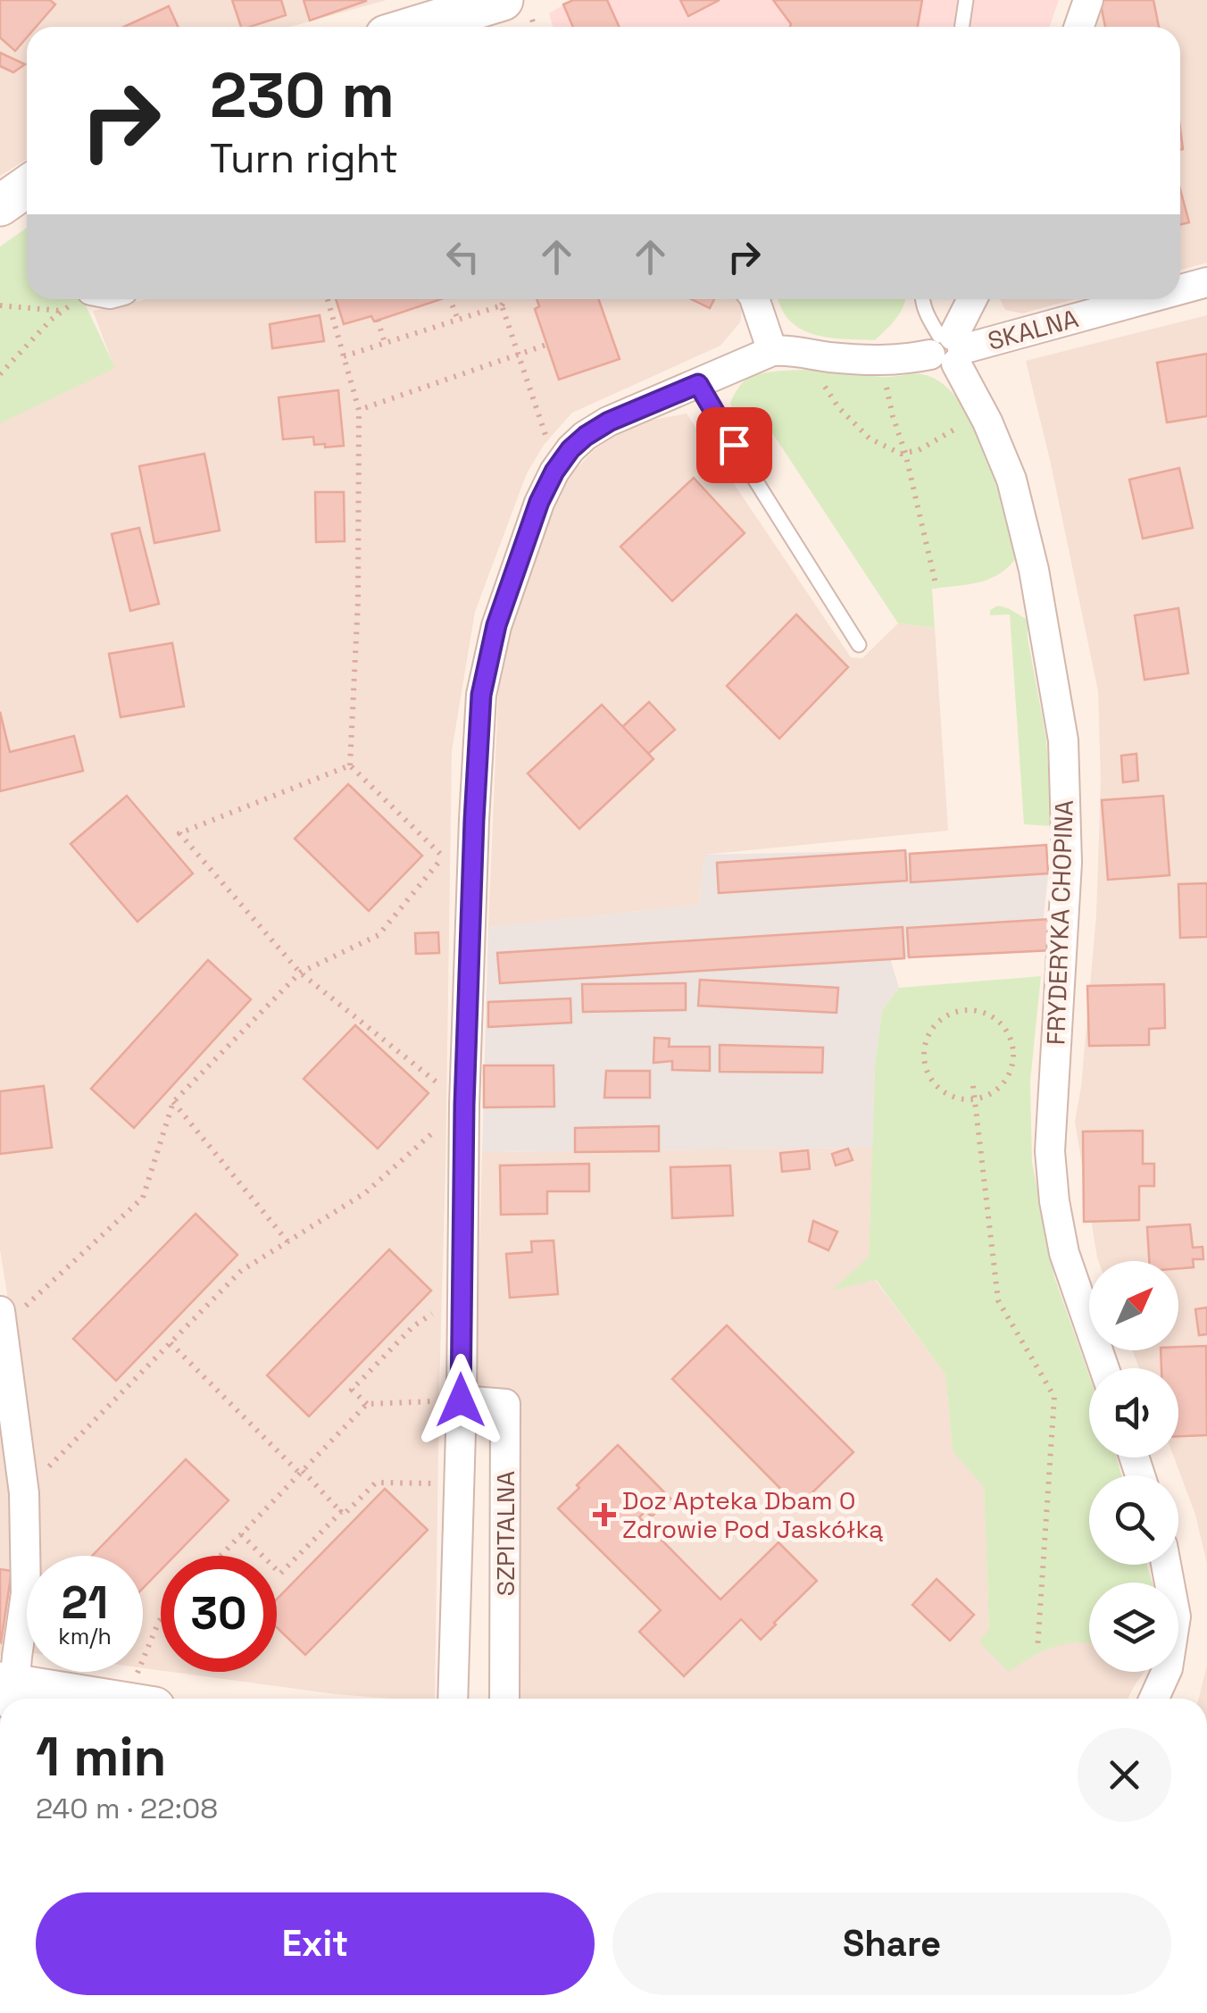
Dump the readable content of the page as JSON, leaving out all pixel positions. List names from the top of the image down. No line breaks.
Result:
{"streets":{"street":["SKALNA","FRYDERYKA CHOPINA","SZPITALNA"]},"crossings":[["SKALNA","FRYDERYKA CHOPINA"],["SKALNA","SZPITALNA"],["FRYDERYKA CHOPINA","SZPITALNA"]],"places":{"health":["Doz Apteka Dbam O Zdrowie Pod Jaskółką"]},"north":"top right","page":{"turn":["230 m","Turn right"],"speed":"21 km/h","limit":"30","heading":["1 min","240 m · 22:08"],"buttons":["Exit","Share"]}}
